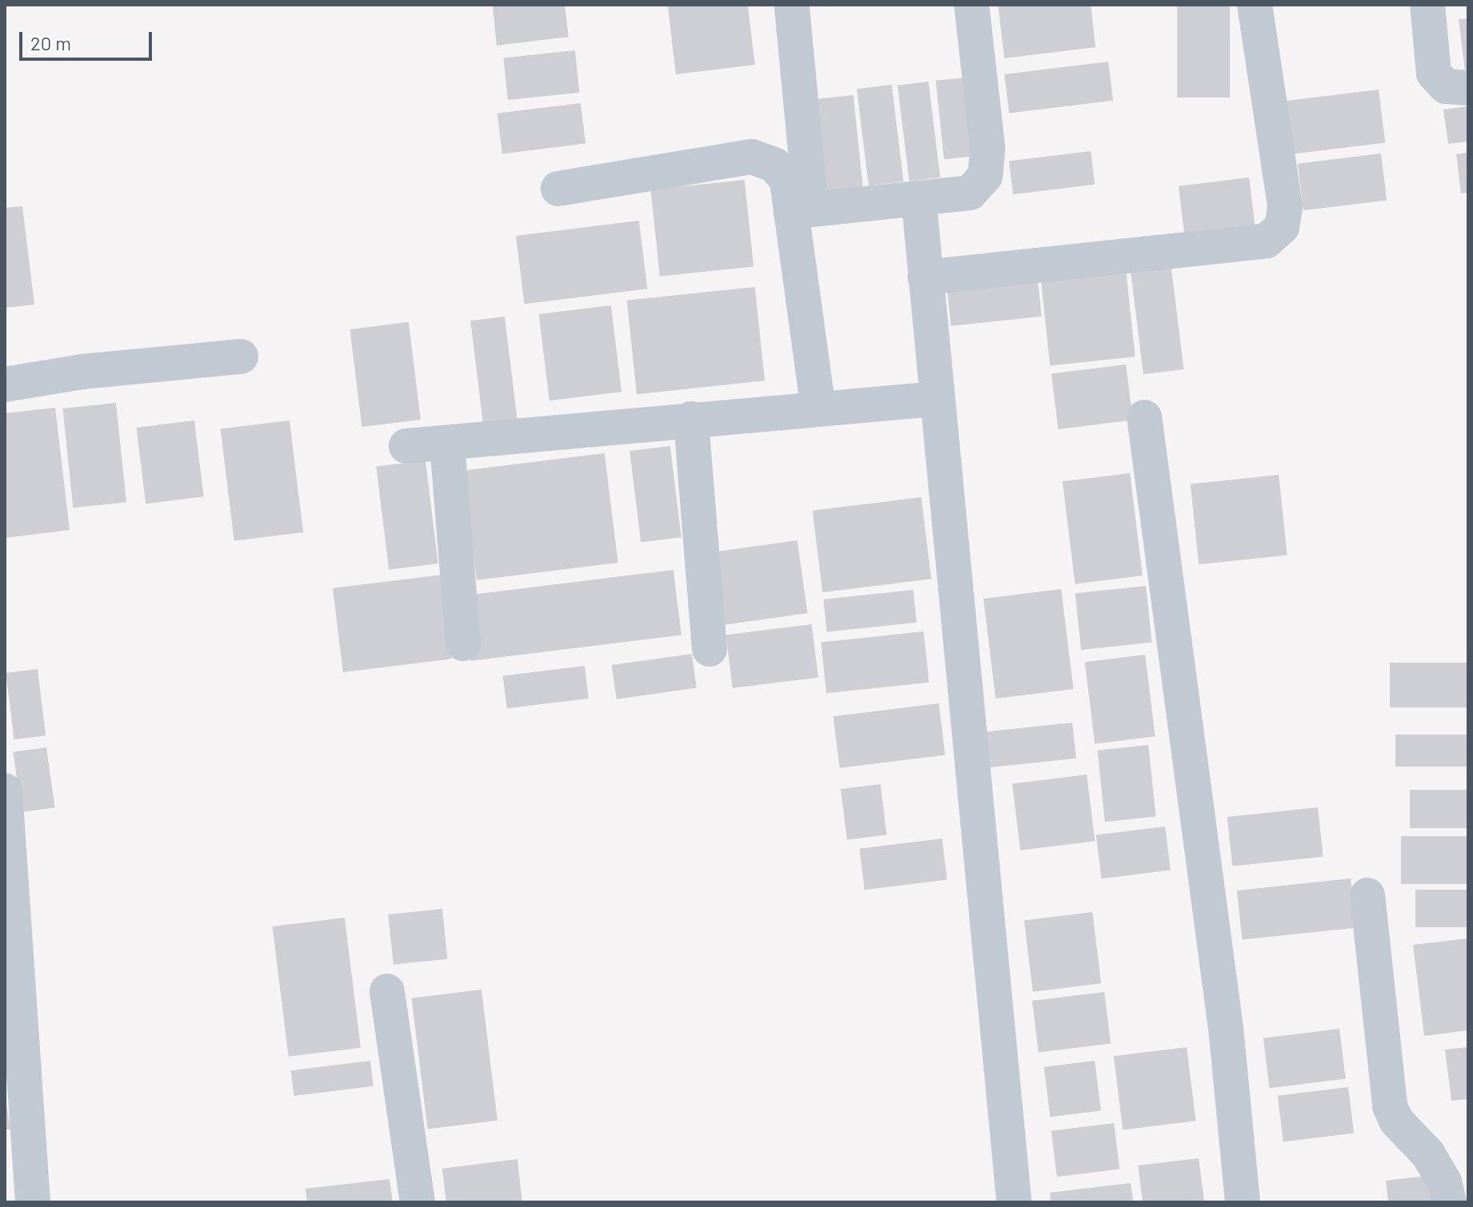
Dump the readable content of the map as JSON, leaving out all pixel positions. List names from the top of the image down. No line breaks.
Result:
{"scale_bar":"20 m"}
